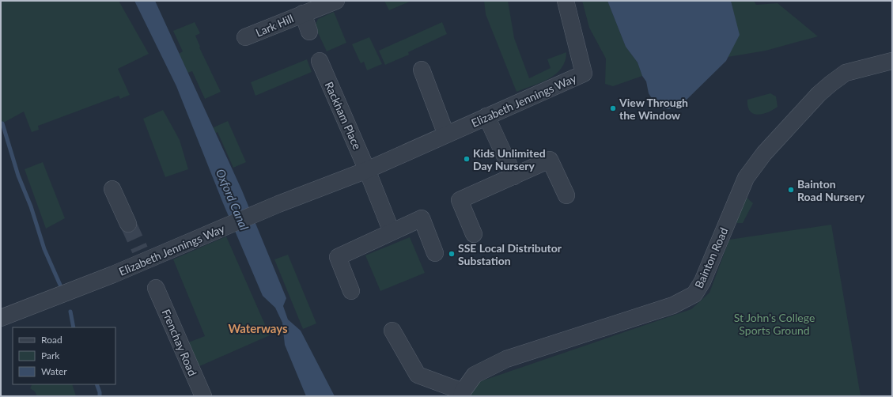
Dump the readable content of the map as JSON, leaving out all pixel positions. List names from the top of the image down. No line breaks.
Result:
{"streets":{"street":["Lark Hill","Elizabeth Jennings Way","Rackham Place","Bainton Road","Frenchay Road"]},"crossings":[["Elizabeth Jennings Way","Rackham Place"]],"districts":["Waterways"],"water":["Oxford Canal"],"parks":["St John's College Sports Ground"],"places":["View Through the Window","Kids Unlimited Day Nursery","Bainton Road Nursery","SSE Local Distributor Substation"],"legend":["Road","Park","Water"]}
